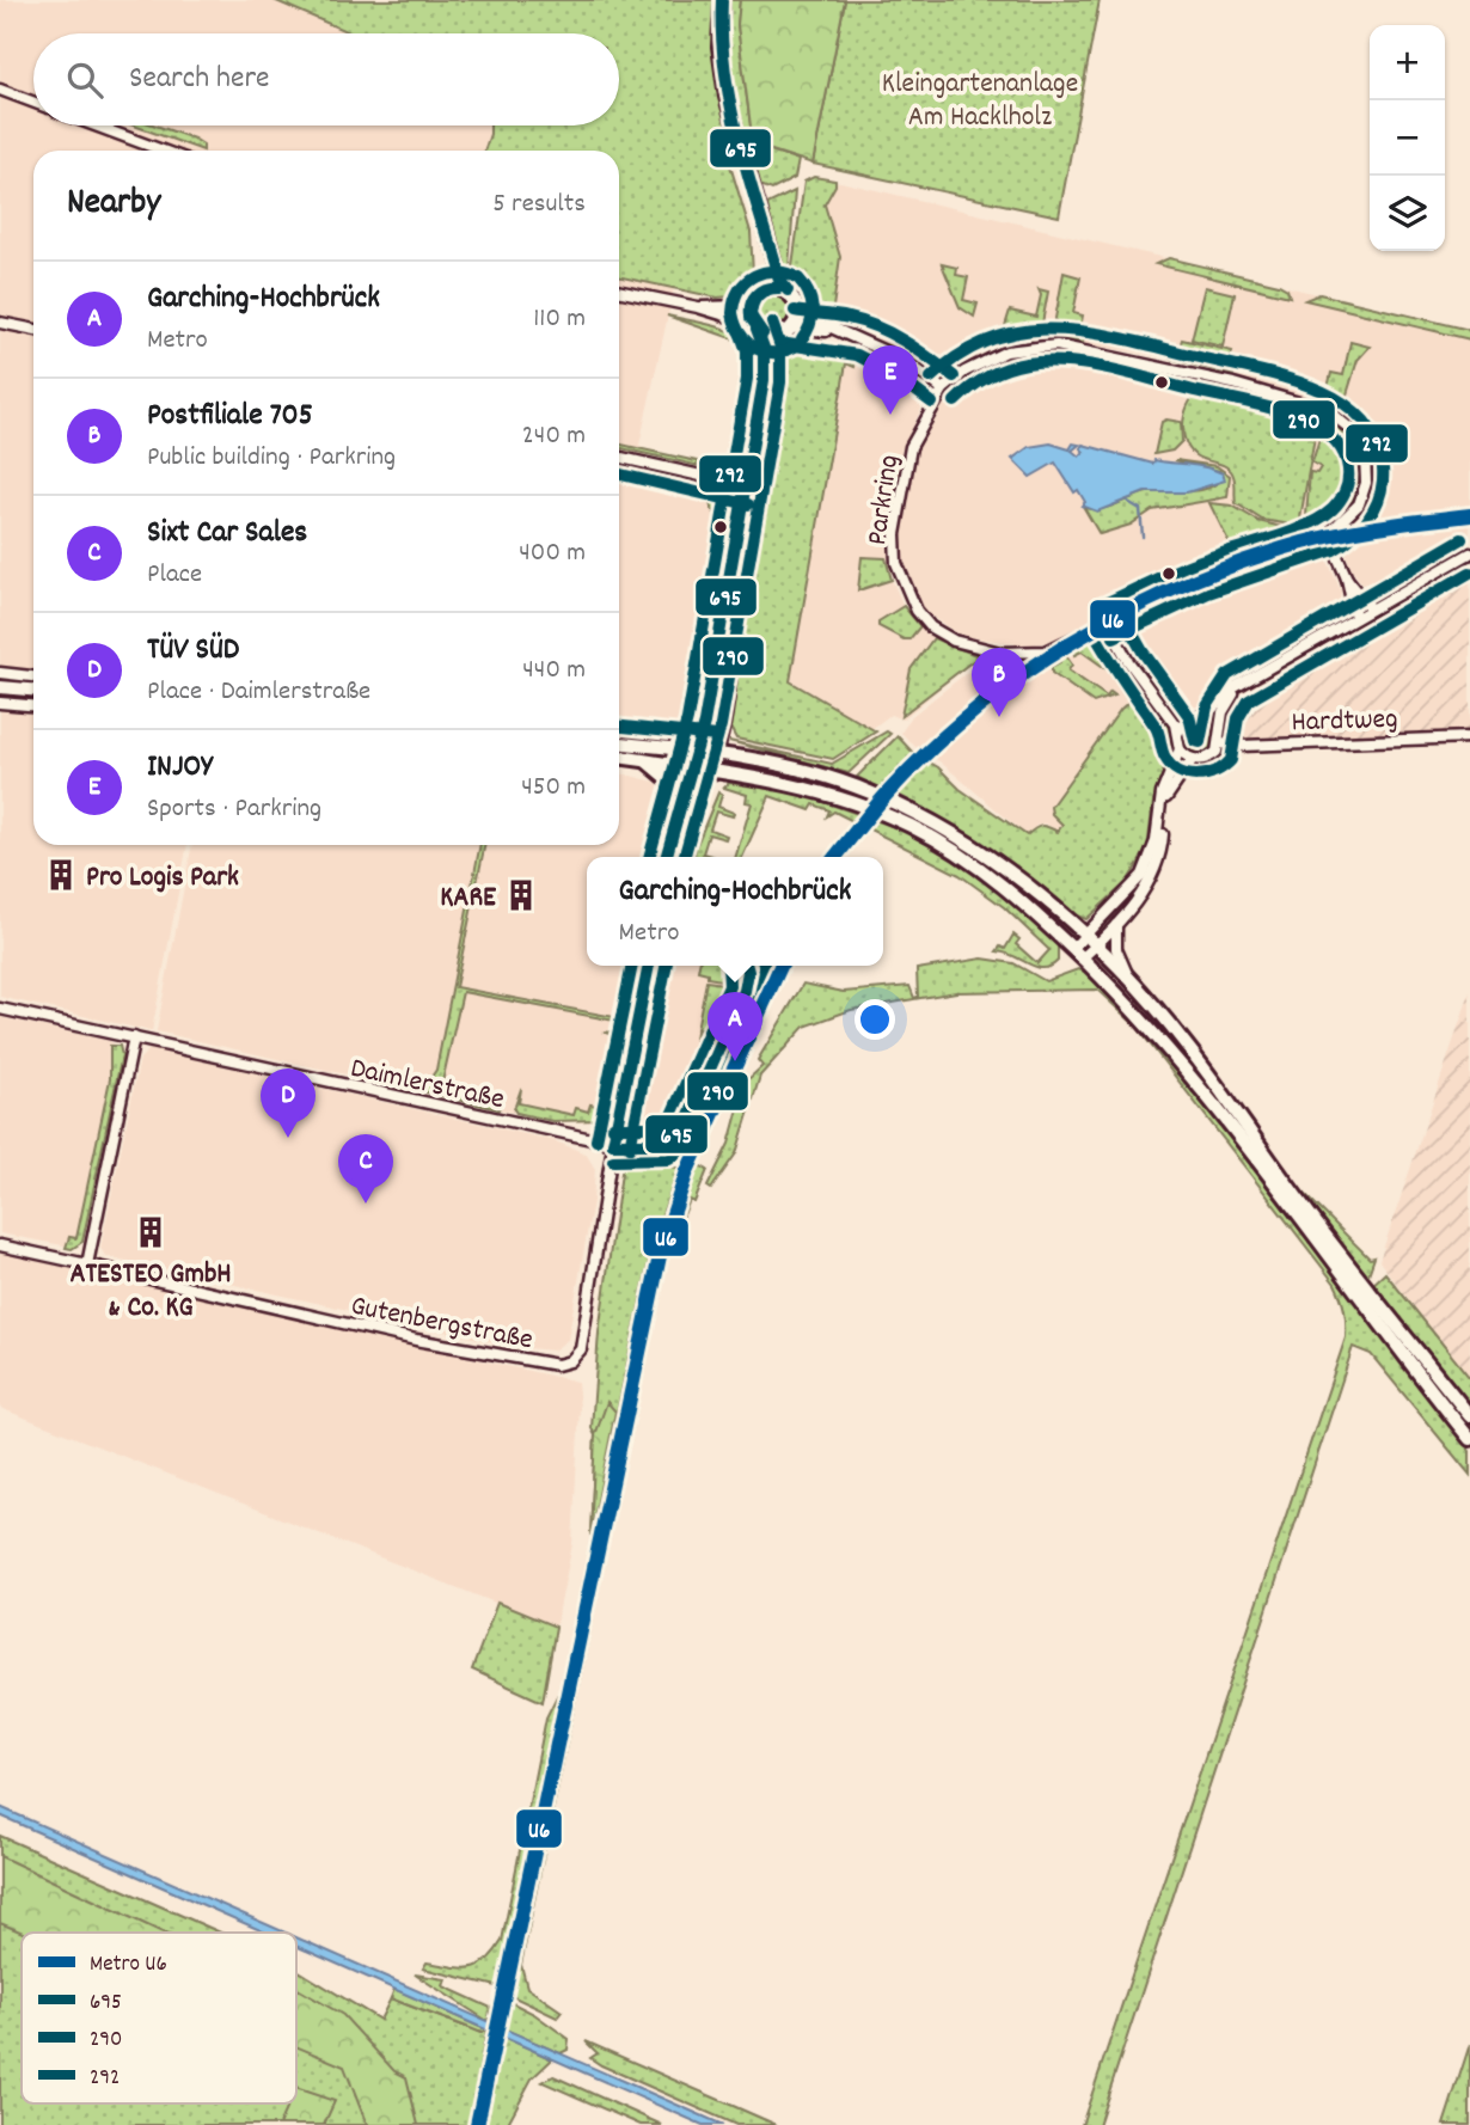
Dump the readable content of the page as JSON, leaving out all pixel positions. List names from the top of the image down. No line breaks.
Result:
{"streets":{"street":["Parkring","Hardtweg","Daimlerstraße","Gutenbergstraße"]},"crossings":[["Daimlerstraße","Gutenbergstraße"]],"parks":["Kleingartenanlage Am Hacklholz"],"places":{"building":["Pro Logis Park","KARE","ATESTEO GmbH & Co. KG"]},"lines":["transit line 695","transit line 292","transit line 290","metro line U6"],"legend":["Metro U6","695","290","292"],"page":{"map_buttons":["+","−"],"search":"Search here","heading":["Nearby","5 results"],"list":[{"mark":"A","name":"Garching-Hochbrück","note":"Metro","value":"110 m"},{"mark":"B","name":"Postfiliale 705","note":"Public building · Parkring","value":"240 m"},{"mark":"C","name":"Sixt Car Sales","note":"Place","value":"400 m"},{"mark":"D","name":"TÜV SÜD","note":"Place · Daimlerstraße","value":"440 m"},{"mark":"E","name":"INJOY","note":"Sports · Parkring","value":"450 m"}],"pins":["E","B","A","D","C"],"popup":["Garching-Hochbrück","Metro"]}}
